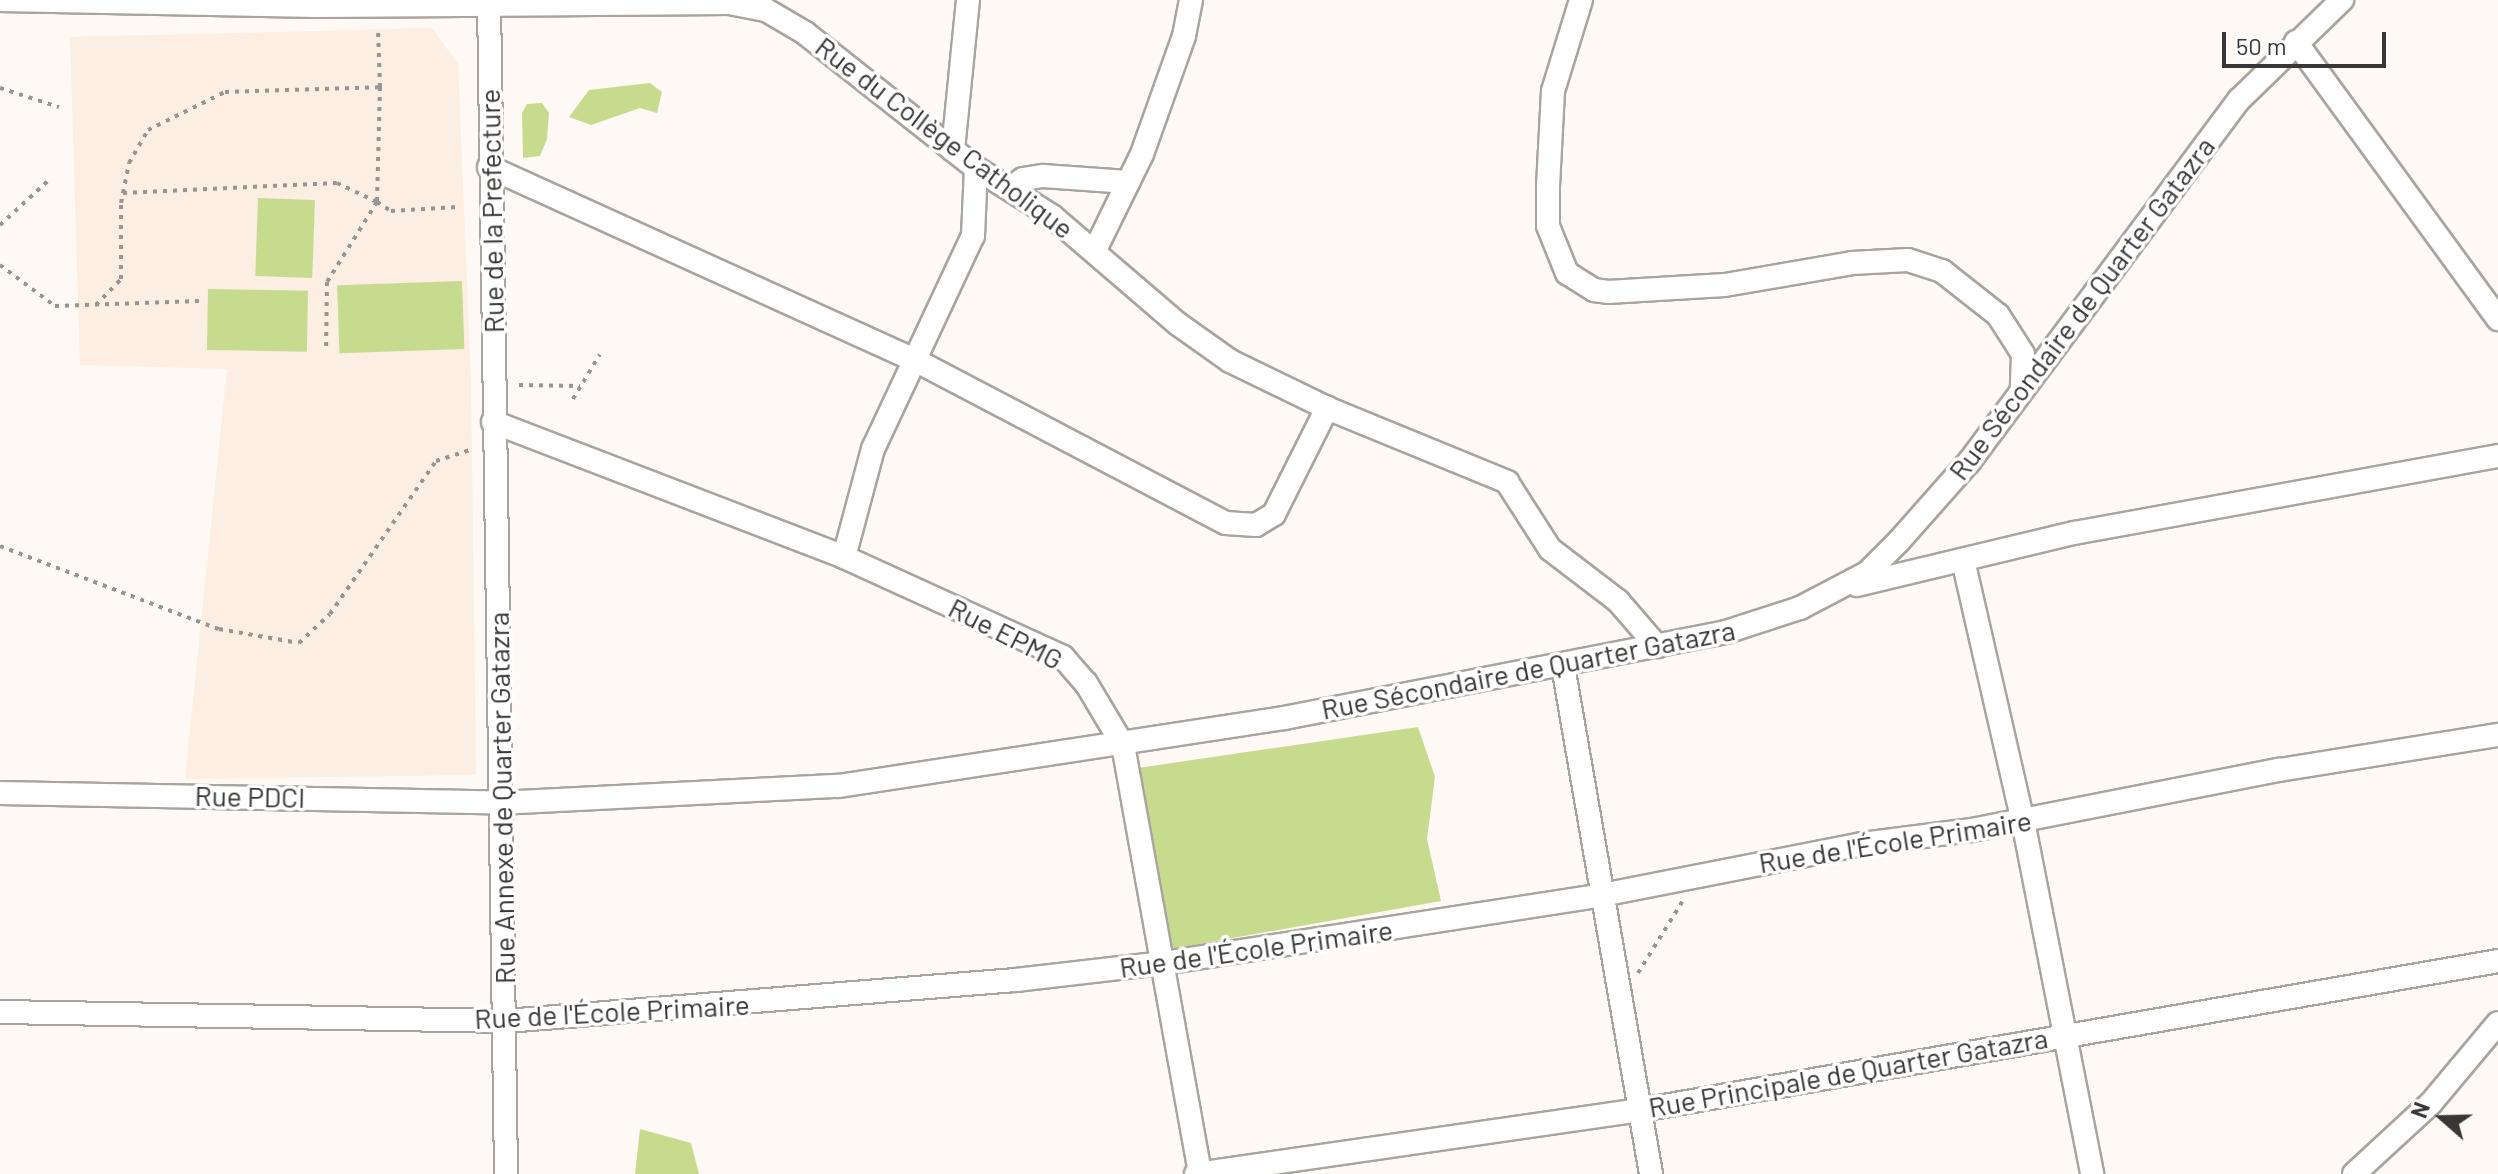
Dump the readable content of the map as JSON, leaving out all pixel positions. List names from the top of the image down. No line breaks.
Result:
{"streets":{"street":["Rue du Collège Catholique","Rue de la Prefecture","Rue Sécondaire de Quarter Gatazra","Rue EPMG","Rue PDCI","Rue Annexe de Quarter Gatazra","Rue de l'École Primaire","Rue Principale de Quarter Gatazra"]},"crossings":[["Rue du Collège Catholique","Rue de la Prefecture"],["Rue du Collège Catholique","Rue Sécondaire de Quarter Gatazra"],["Rue de la Prefecture","Rue EPMG"],["Rue de la Prefecture","Rue Annexe de Quarter Gatazra"],["Rue Sécondaire de Quarter Gatazra","Rue EPMG"],["Rue Sécondaire de Quarter Gatazra","Rue PDCI"],["Rue Sécondaire de Quarter Gatazra","Rue Annexe de Quarter Gatazra"],["Rue EPMG","Rue Annexe de Quarter Gatazra"],["Rue EPMG","Rue de l'École Primaire"],["Rue EPMG","Rue Principale de Quarter Gatazra"],["Rue PDCI","Rue Annexe de Quarter Gatazra"],["Rue Annexe de Quarter Gatazra","Rue de l'École Primaire"]],"scale_bar":"50 m","north":"left"}
